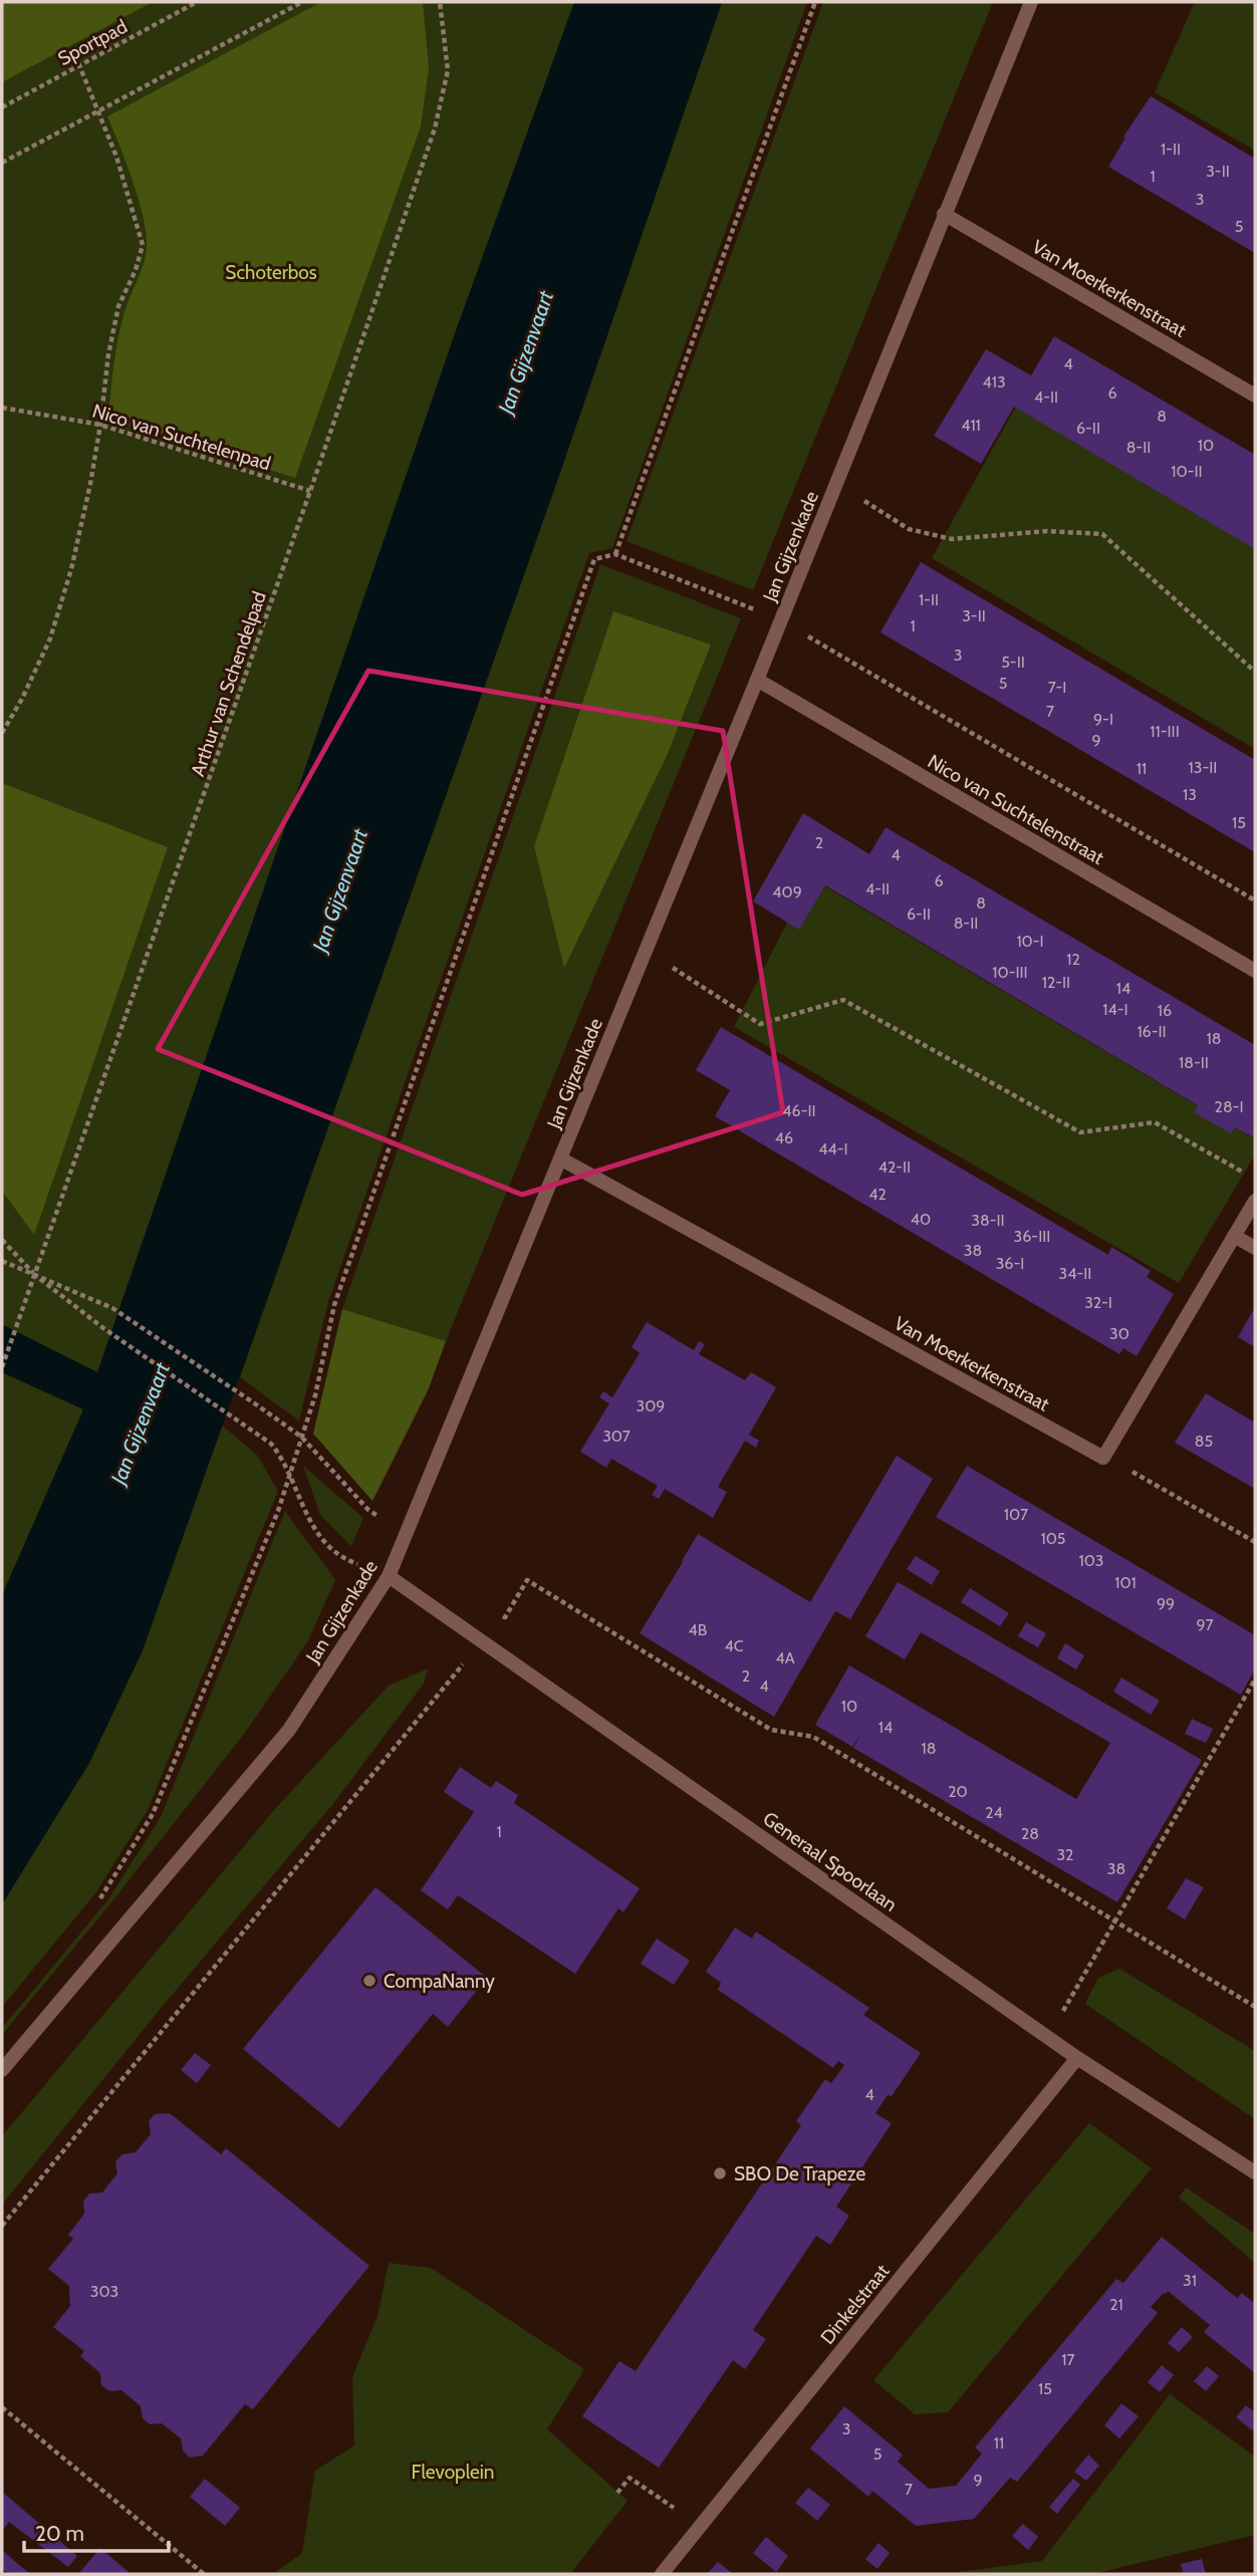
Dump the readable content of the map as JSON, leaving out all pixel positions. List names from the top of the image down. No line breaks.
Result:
{"streets":{"street":["Van Moerkerkenstraat","Jan Gijzenkade","Nico van Suchtelenstraat","Generaal Spoorlaan","Dinkelstraat"],"path":["Sportpad","Nico van Suchtelenpad","Arthur van Schendelpad"]},"crossings":[["Van Moerkerkenstraat","Jan Gijzenkade"],["Nico van Suchtelenpad","Arthur van Schendelpad"],["Jan Gijzenkade","Nico van Suchtelenstraat"],["Jan Gijzenkade","Generaal Spoorlaan"],["Generaal Spoorlaan","Dinkelstraat"]],"water":["Jan Gijzenvaart"],"parks":["Schoterbos","Flevoplein"],"places":["CompaNanny","SBO De Trapeze"],"house_numbers":["1-II","3-II","1","3","5","4","413","6","4-II","8","411","6-II","10","8-II","10-II","1-II","3-II","1","3","5-II","5","7-I","7","9-I","11-III","9","13-II","11","13","15","2","4","6","4-II","409","8","6-II","8-II","10-I","12","10-III","12-II","14","14-I","16","16-II","18","18-II","28-I","46-II","46","44-I","42-II","42","40","38-II","36-III","38","36-I","34-II","32-I","30","309","307","85","107","105","103","101","99","97","4B","4C","4A","2","4","10","14","18","20","24","1","28","32","38","4","31","303","21","17","15","3","11","5","9","7"],"scale_bar":"20 m"}
